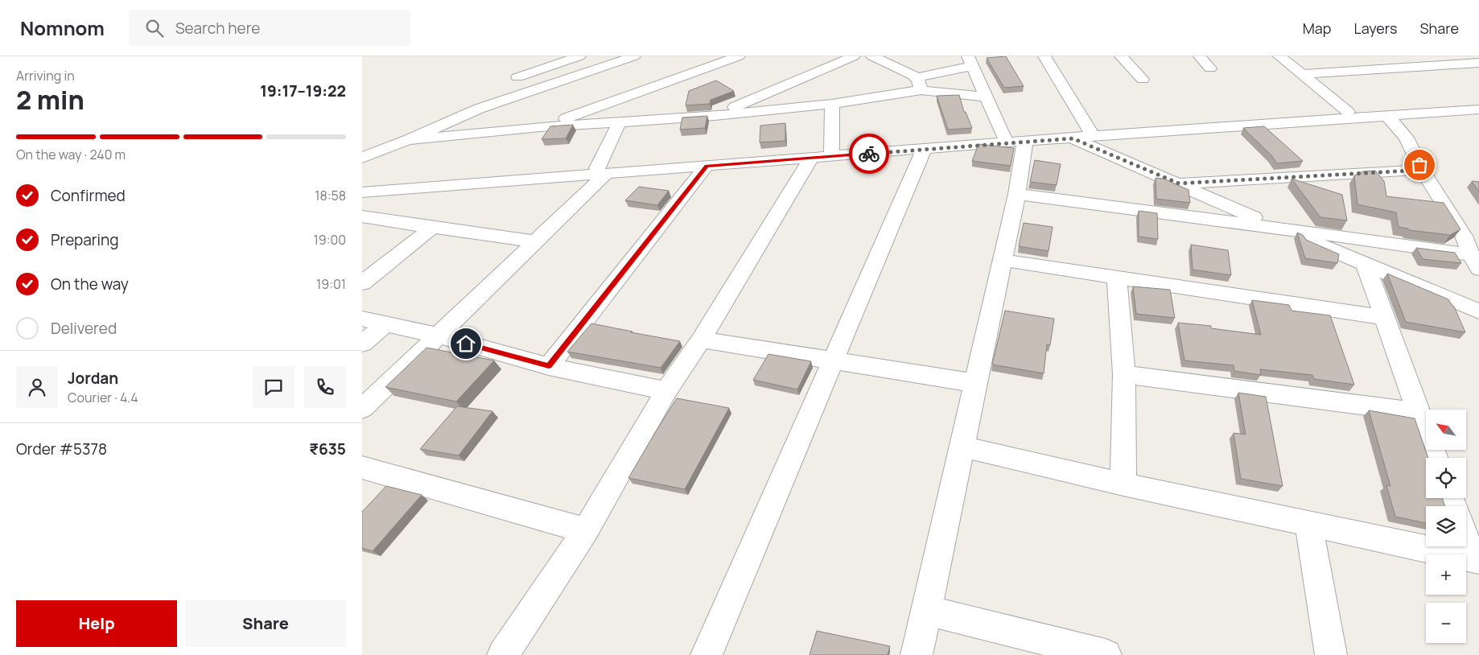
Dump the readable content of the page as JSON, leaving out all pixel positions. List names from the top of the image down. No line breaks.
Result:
{"north":"top left","page":{"header":"Nomnom","search":"Search here","nav":["Map","Layers","Share"],"heading":["2 min","Arriving in","19:17–19:22"],"panel":["Jordan","Courier · 4.4","Order #5378","₹635"],"bar":"On the way · 240 m","list":[["Confirmed","18:58"],["Preparing","19:00"],["On the way","19:01"],"Delivered"],"map_buttons":["+","−"],"buttons":["Help","Share"]}}
